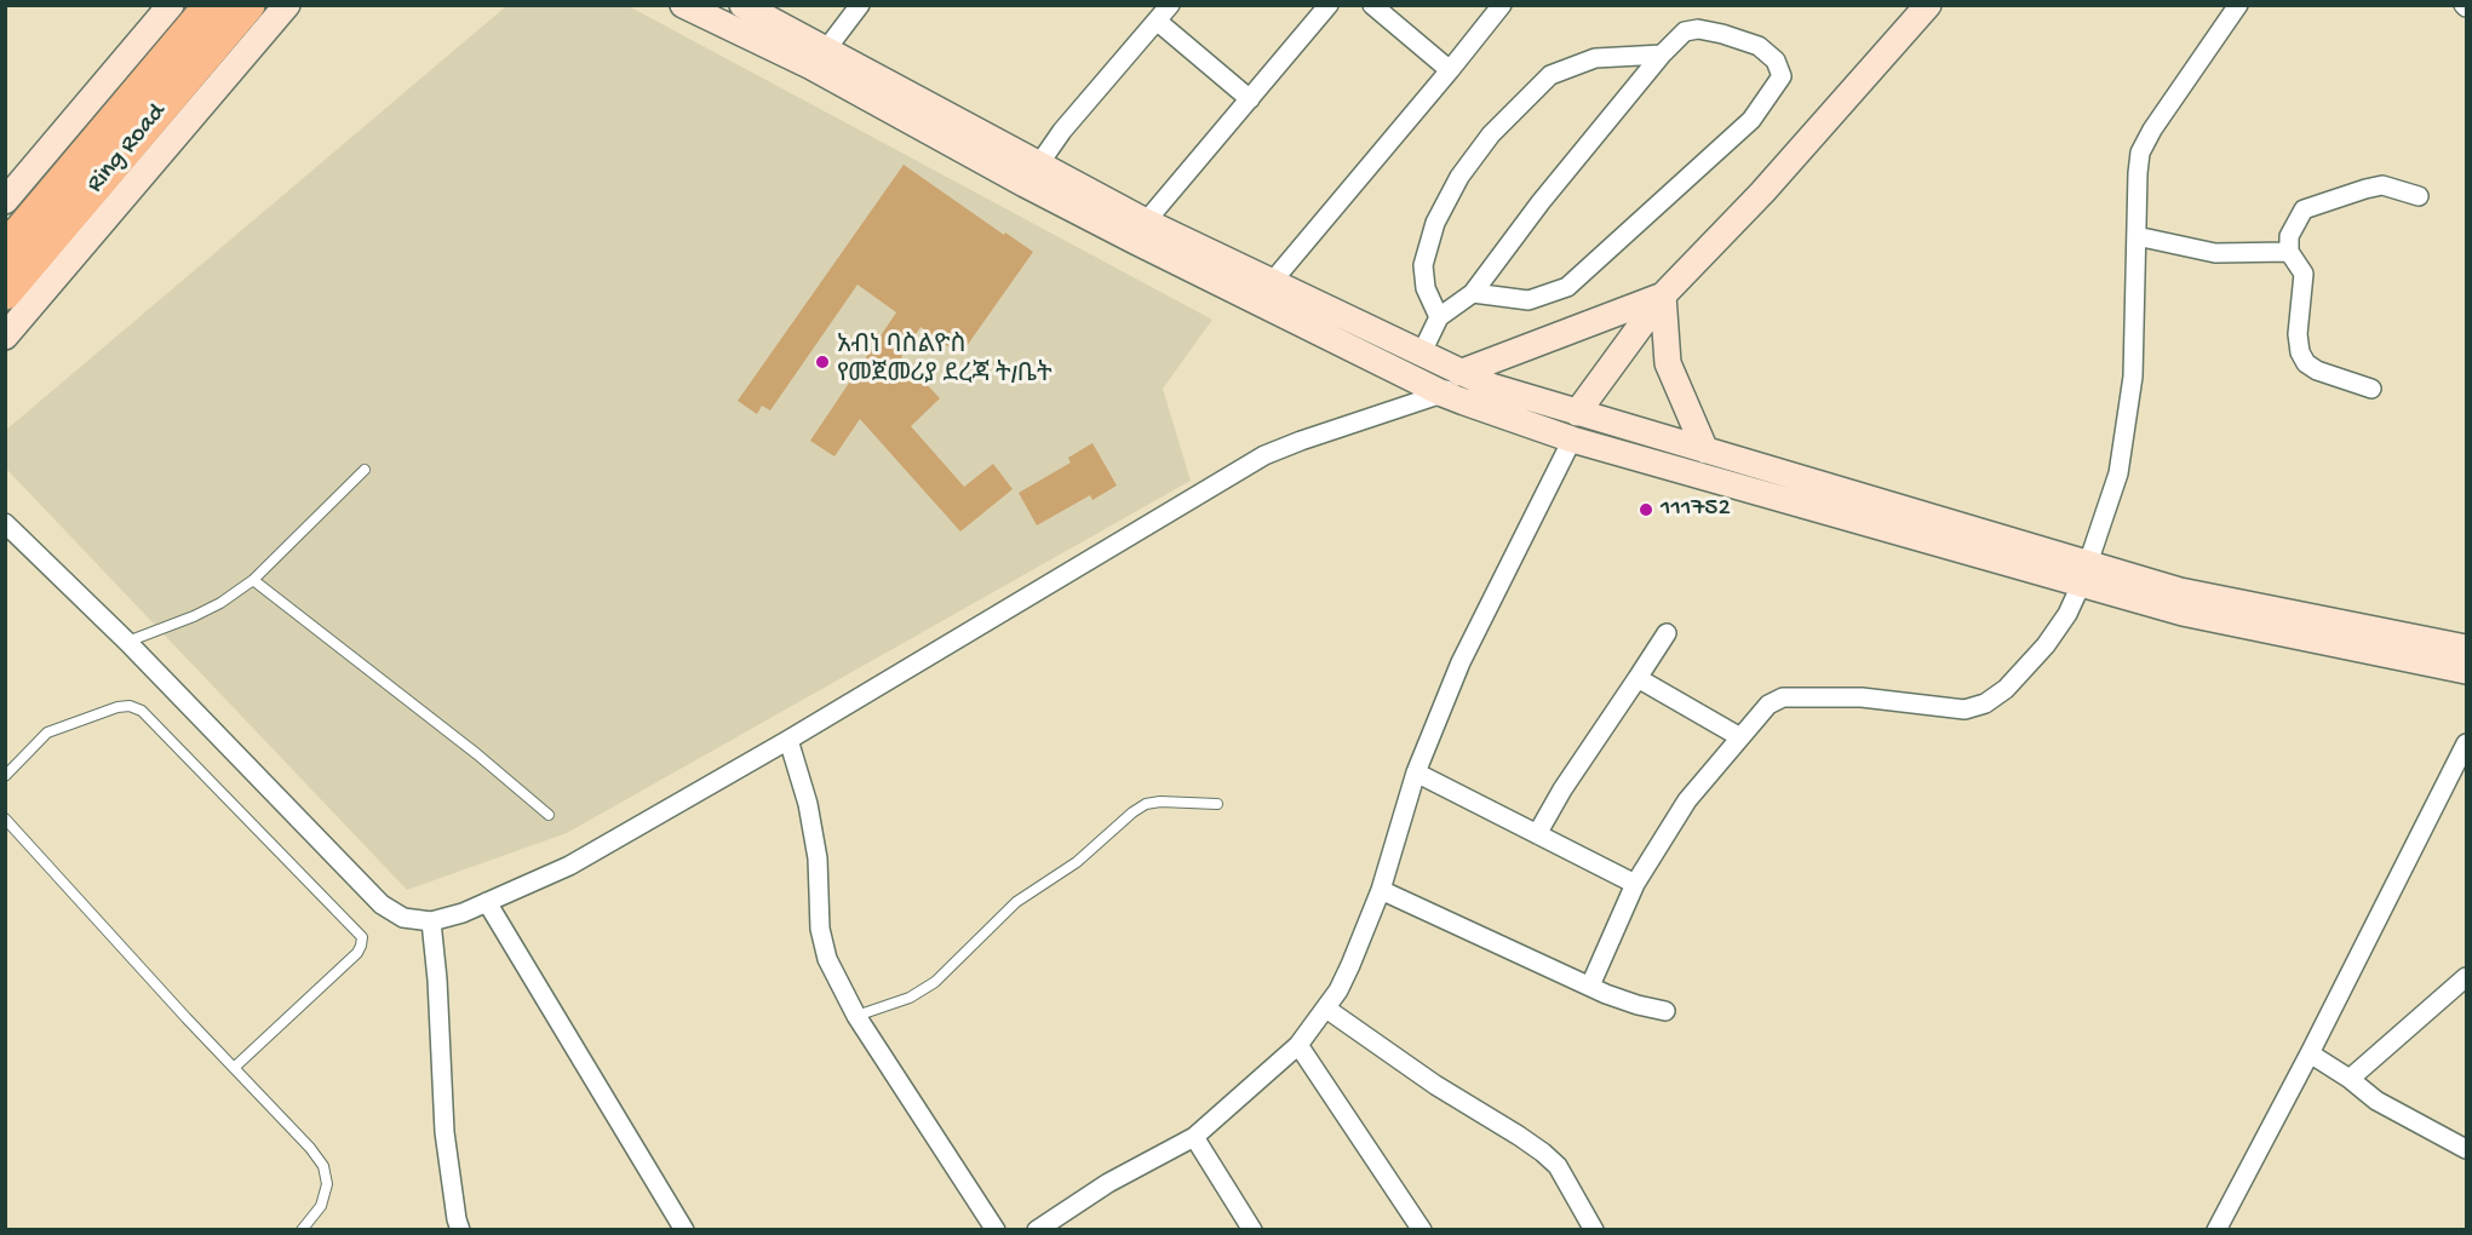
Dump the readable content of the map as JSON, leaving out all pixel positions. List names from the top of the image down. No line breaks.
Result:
{"streets":{"highway":["Ring Road"]},"places":["አብነ ባስልዮስ የመጀመሪያ ደረጃ ት/ቤት","111752"]}
